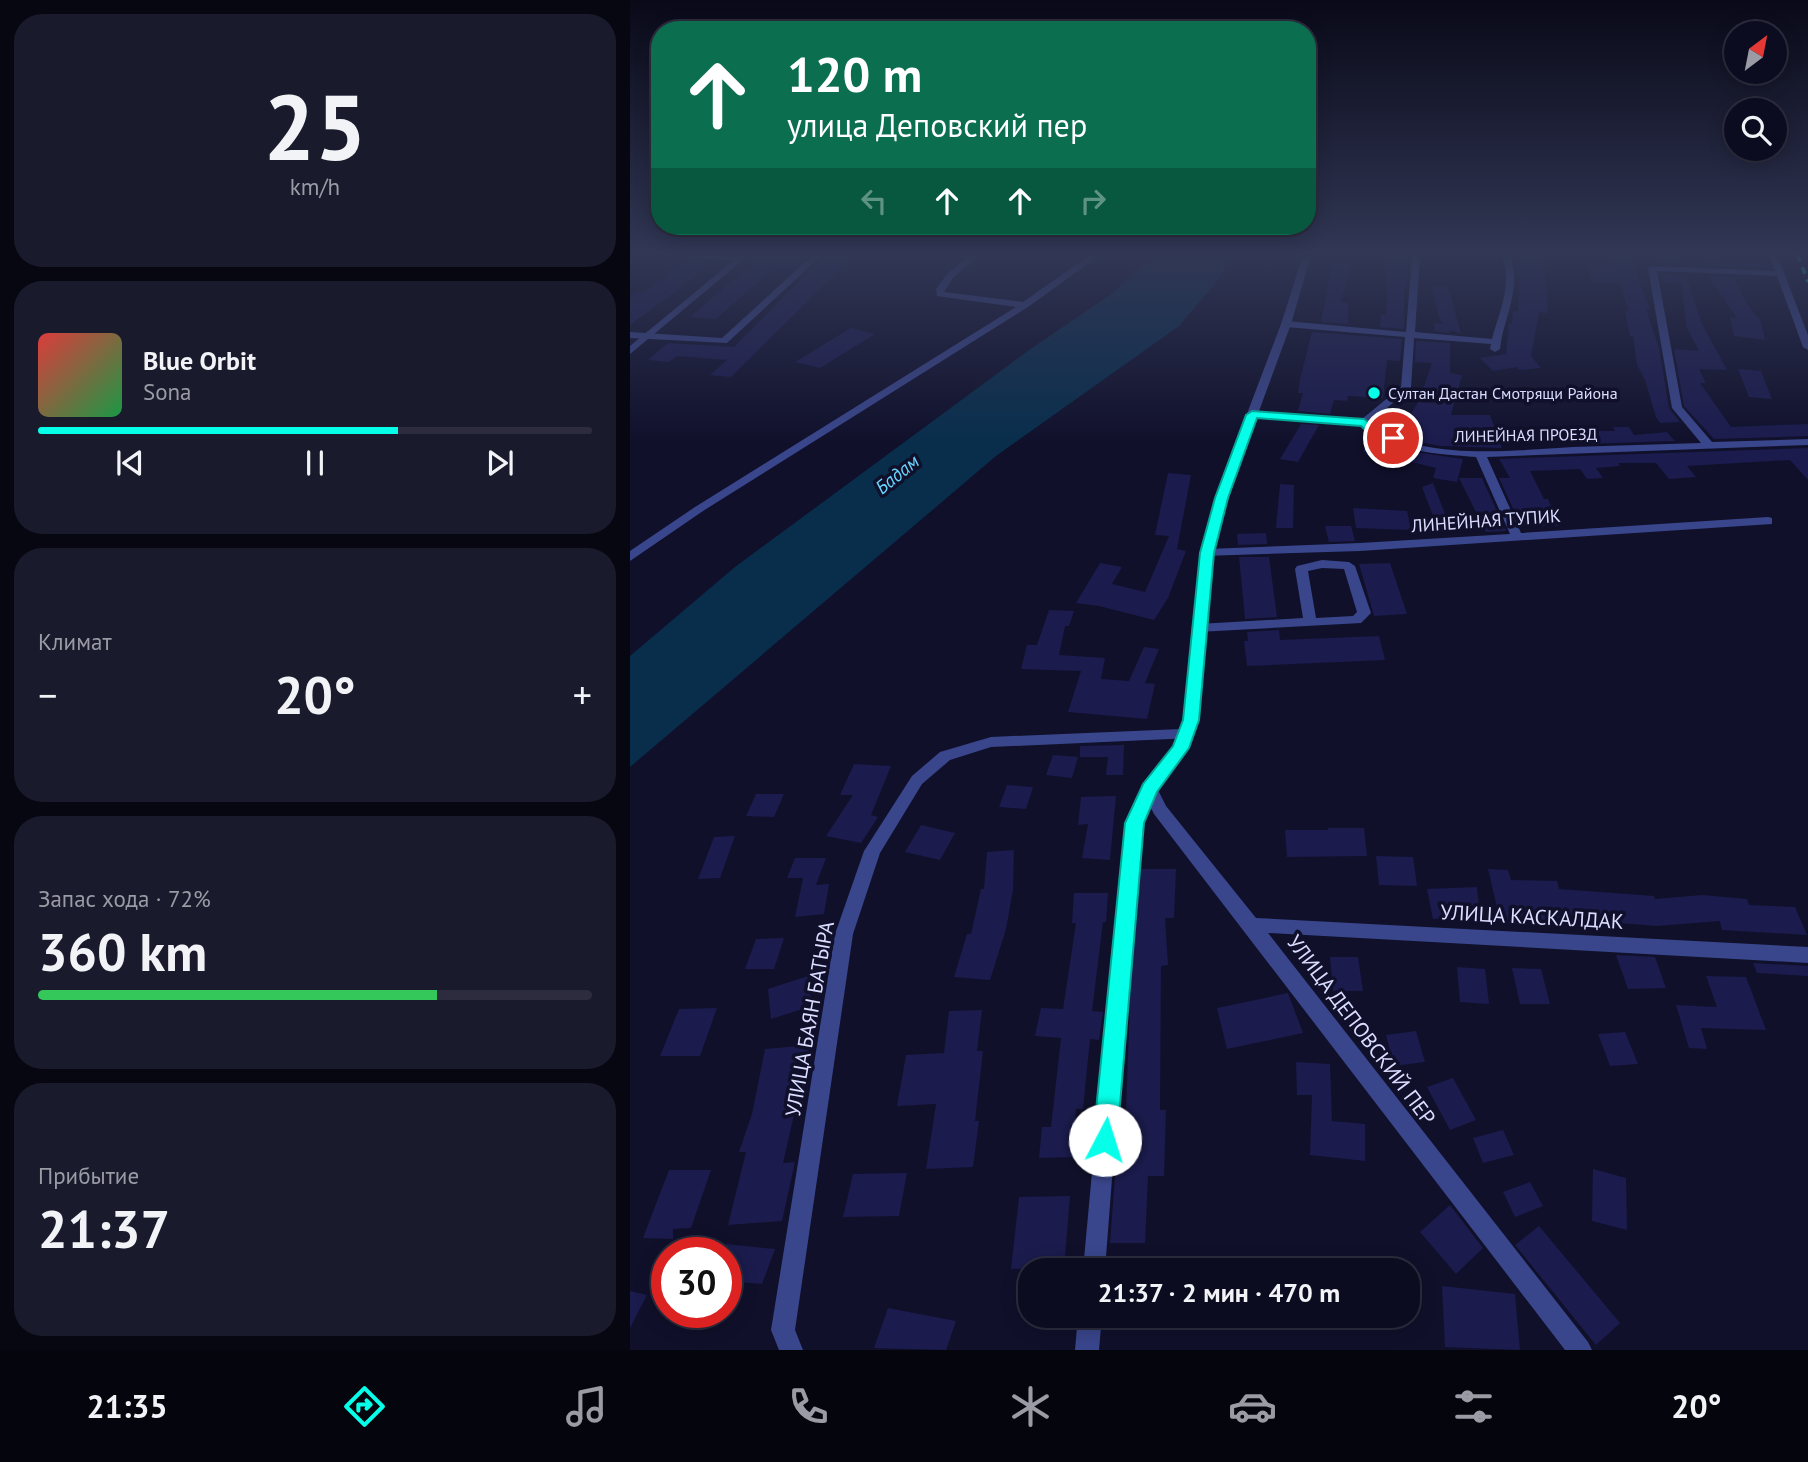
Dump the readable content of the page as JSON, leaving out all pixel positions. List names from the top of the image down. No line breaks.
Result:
{"streets":{"street":["ЛИНЕЙНАЯ ПРОЕЗД","ЛИНЕЙНАЯ ТУПИК","УЛИЦА КАСКАЛДАК","УЛИЦА БАЯН БАТЫРА","УЛИЦА ДЕПОВСКИЙ ПЕР"]},"crossings":[["УЛИЦА КАСКАЛДАК","УЛИЦА ДЕПОВСКИЙ ПЕР"]],"water":["Бадам"],"places":["Султан Дастан Смотрящи Района"],"north":"top right","page":{"tile":[["25","km/h"],"Климат",["Запас хода · 72%","360 km"],["Прибытие","21:37"]],"turn":["120 m","улица Деповский пер"],"song":["Blue Orbit","Sona"],"heat":["−","20°","+"],"limit":"30","trip":"21:37 · 2 мин · 470 m","tabs":["21:35","20°"]}}
